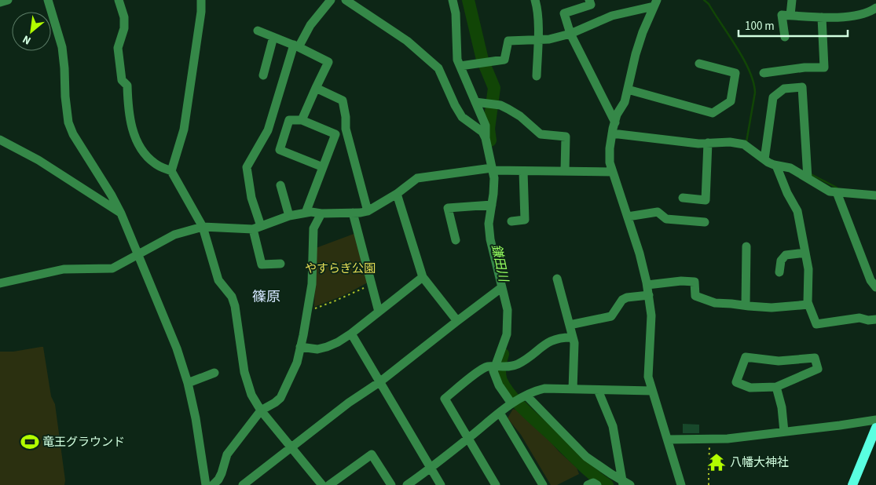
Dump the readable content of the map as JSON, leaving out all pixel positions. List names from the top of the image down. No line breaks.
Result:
{"districts":["篠原"],"water":["鎌田川"],"parks":["やすらぎ公園"],"places":{"sports":["竜王グラウンド"],"temple":["八幡大神社"]},"scale_bar":"100 m","north":"bottom left"}
